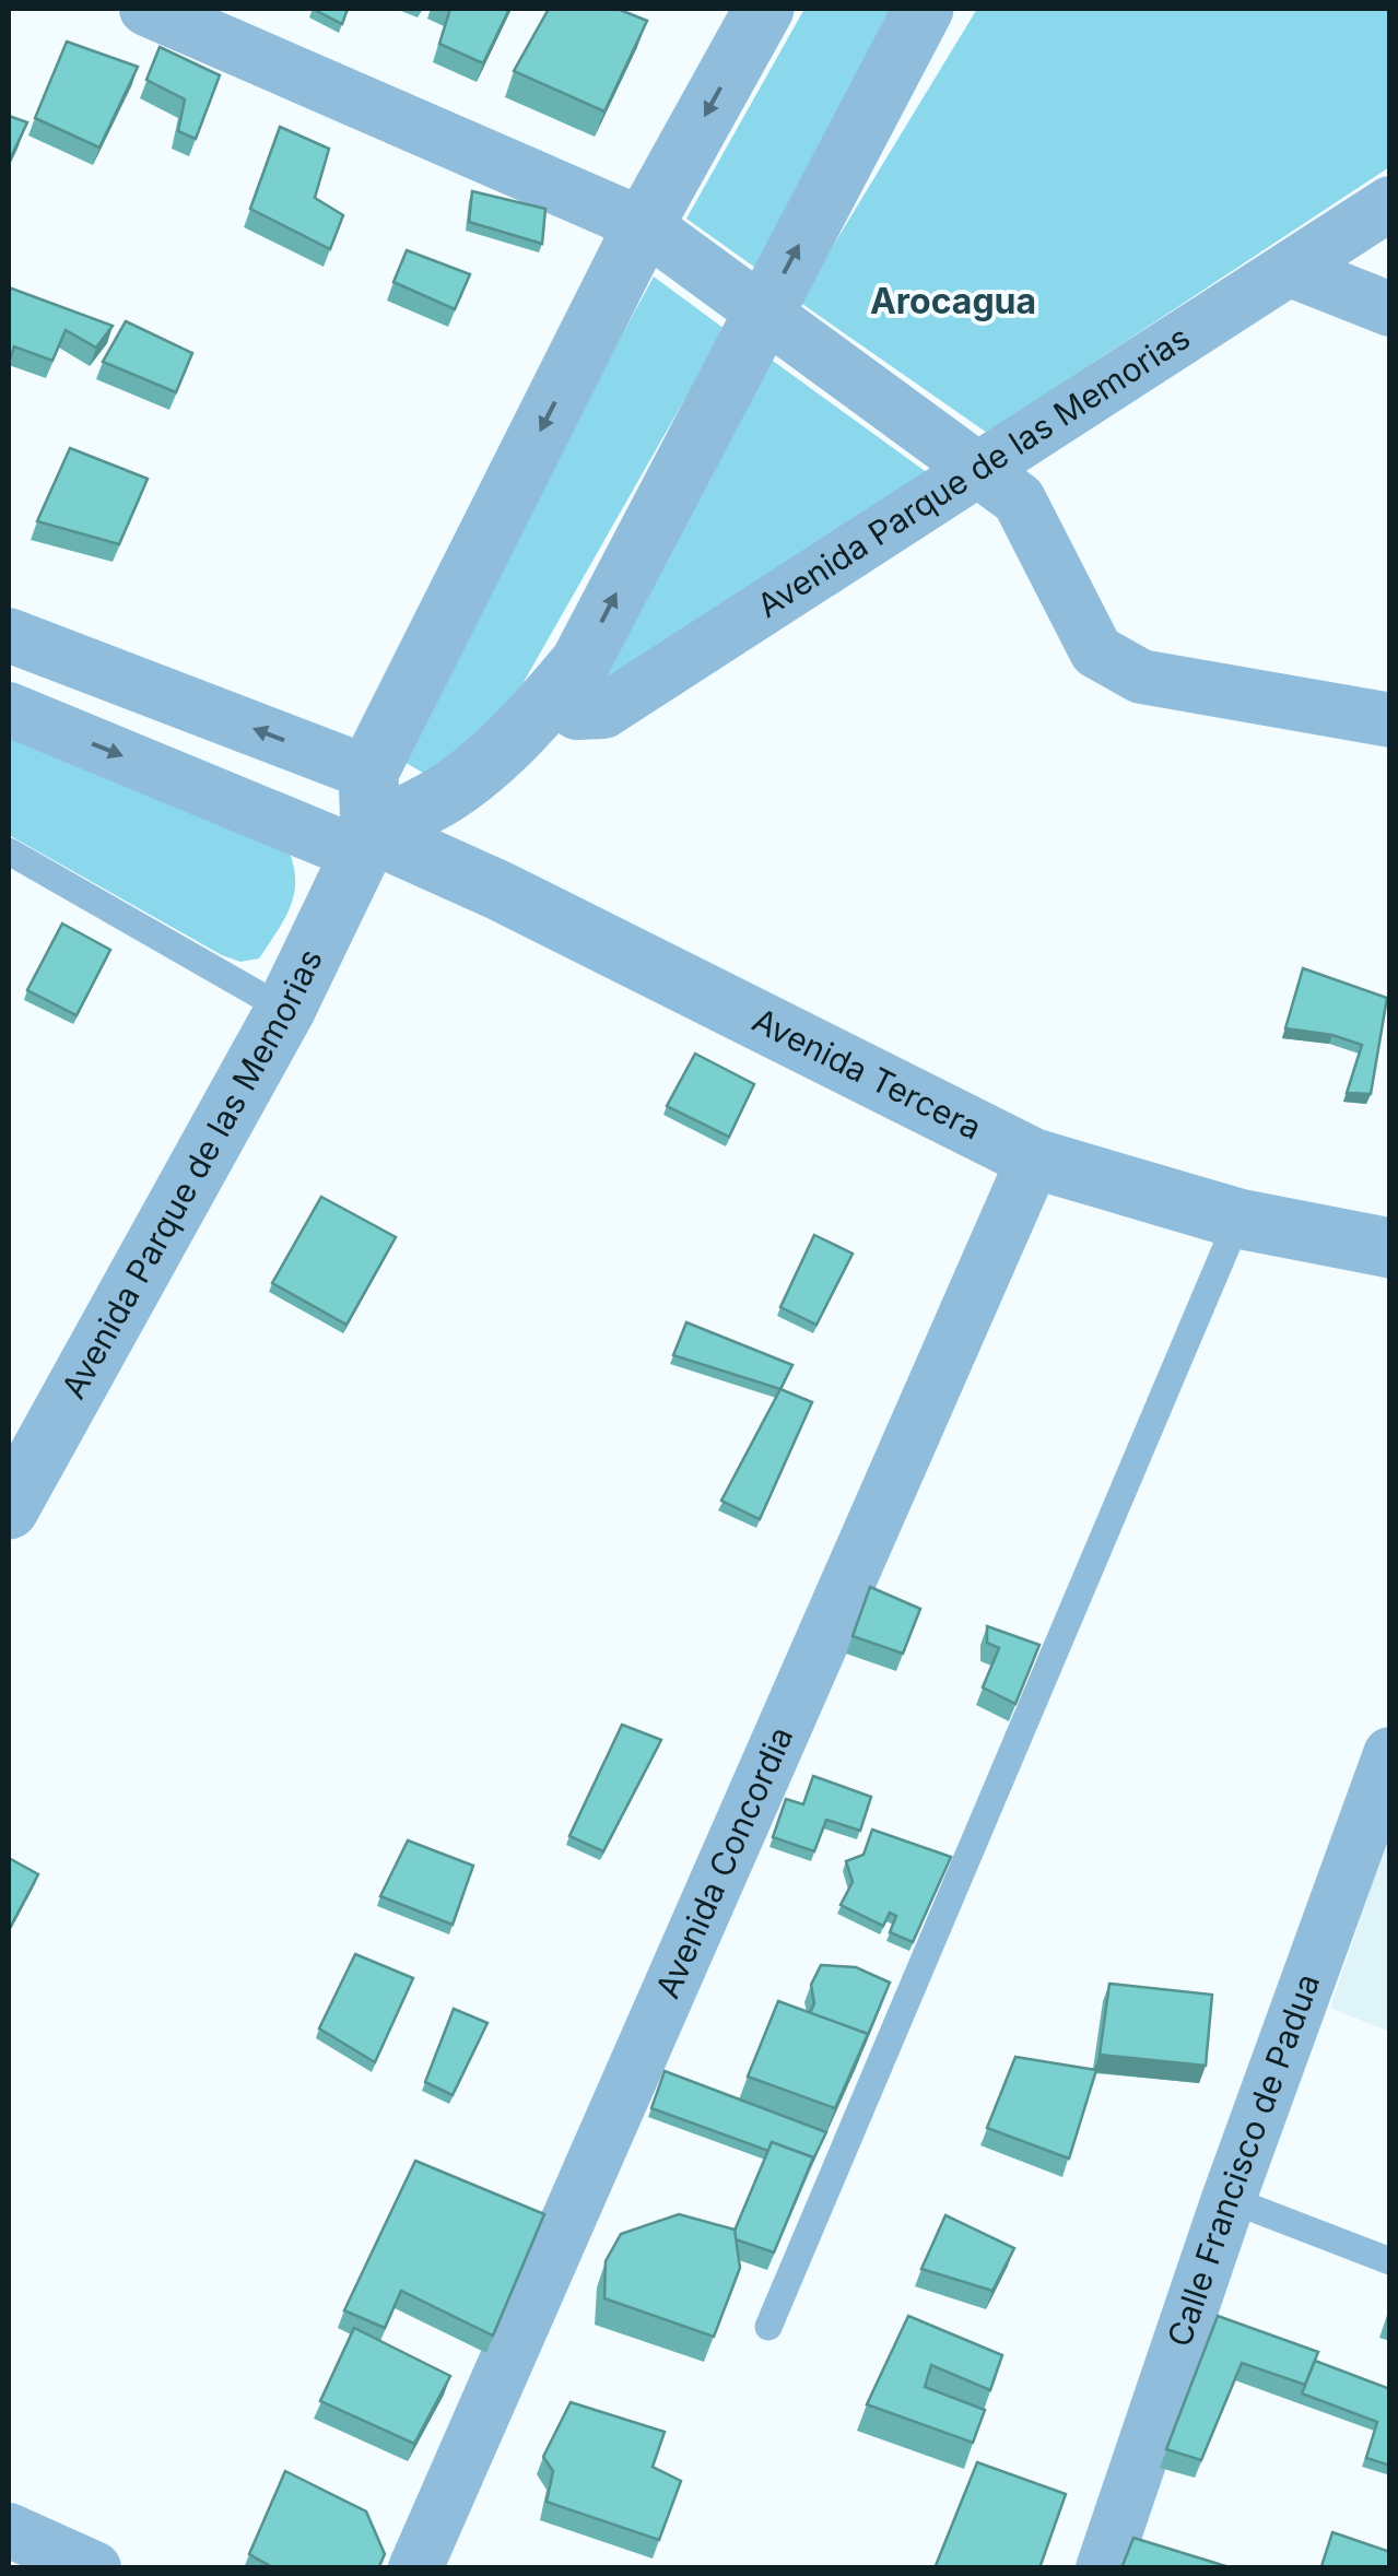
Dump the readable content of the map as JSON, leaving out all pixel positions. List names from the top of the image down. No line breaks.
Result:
{"streets":{"street":["Avenida Parque de las Memorias","Avenida Tercera","Avenida Concordia","Calle Francisco de Padua"]},"crossings":[["Avenida Parque de las Memorias","Avenida Tercera"],["Avenida Tercera","Avenida Concordia"]],"districts":["Arocagua"]}
